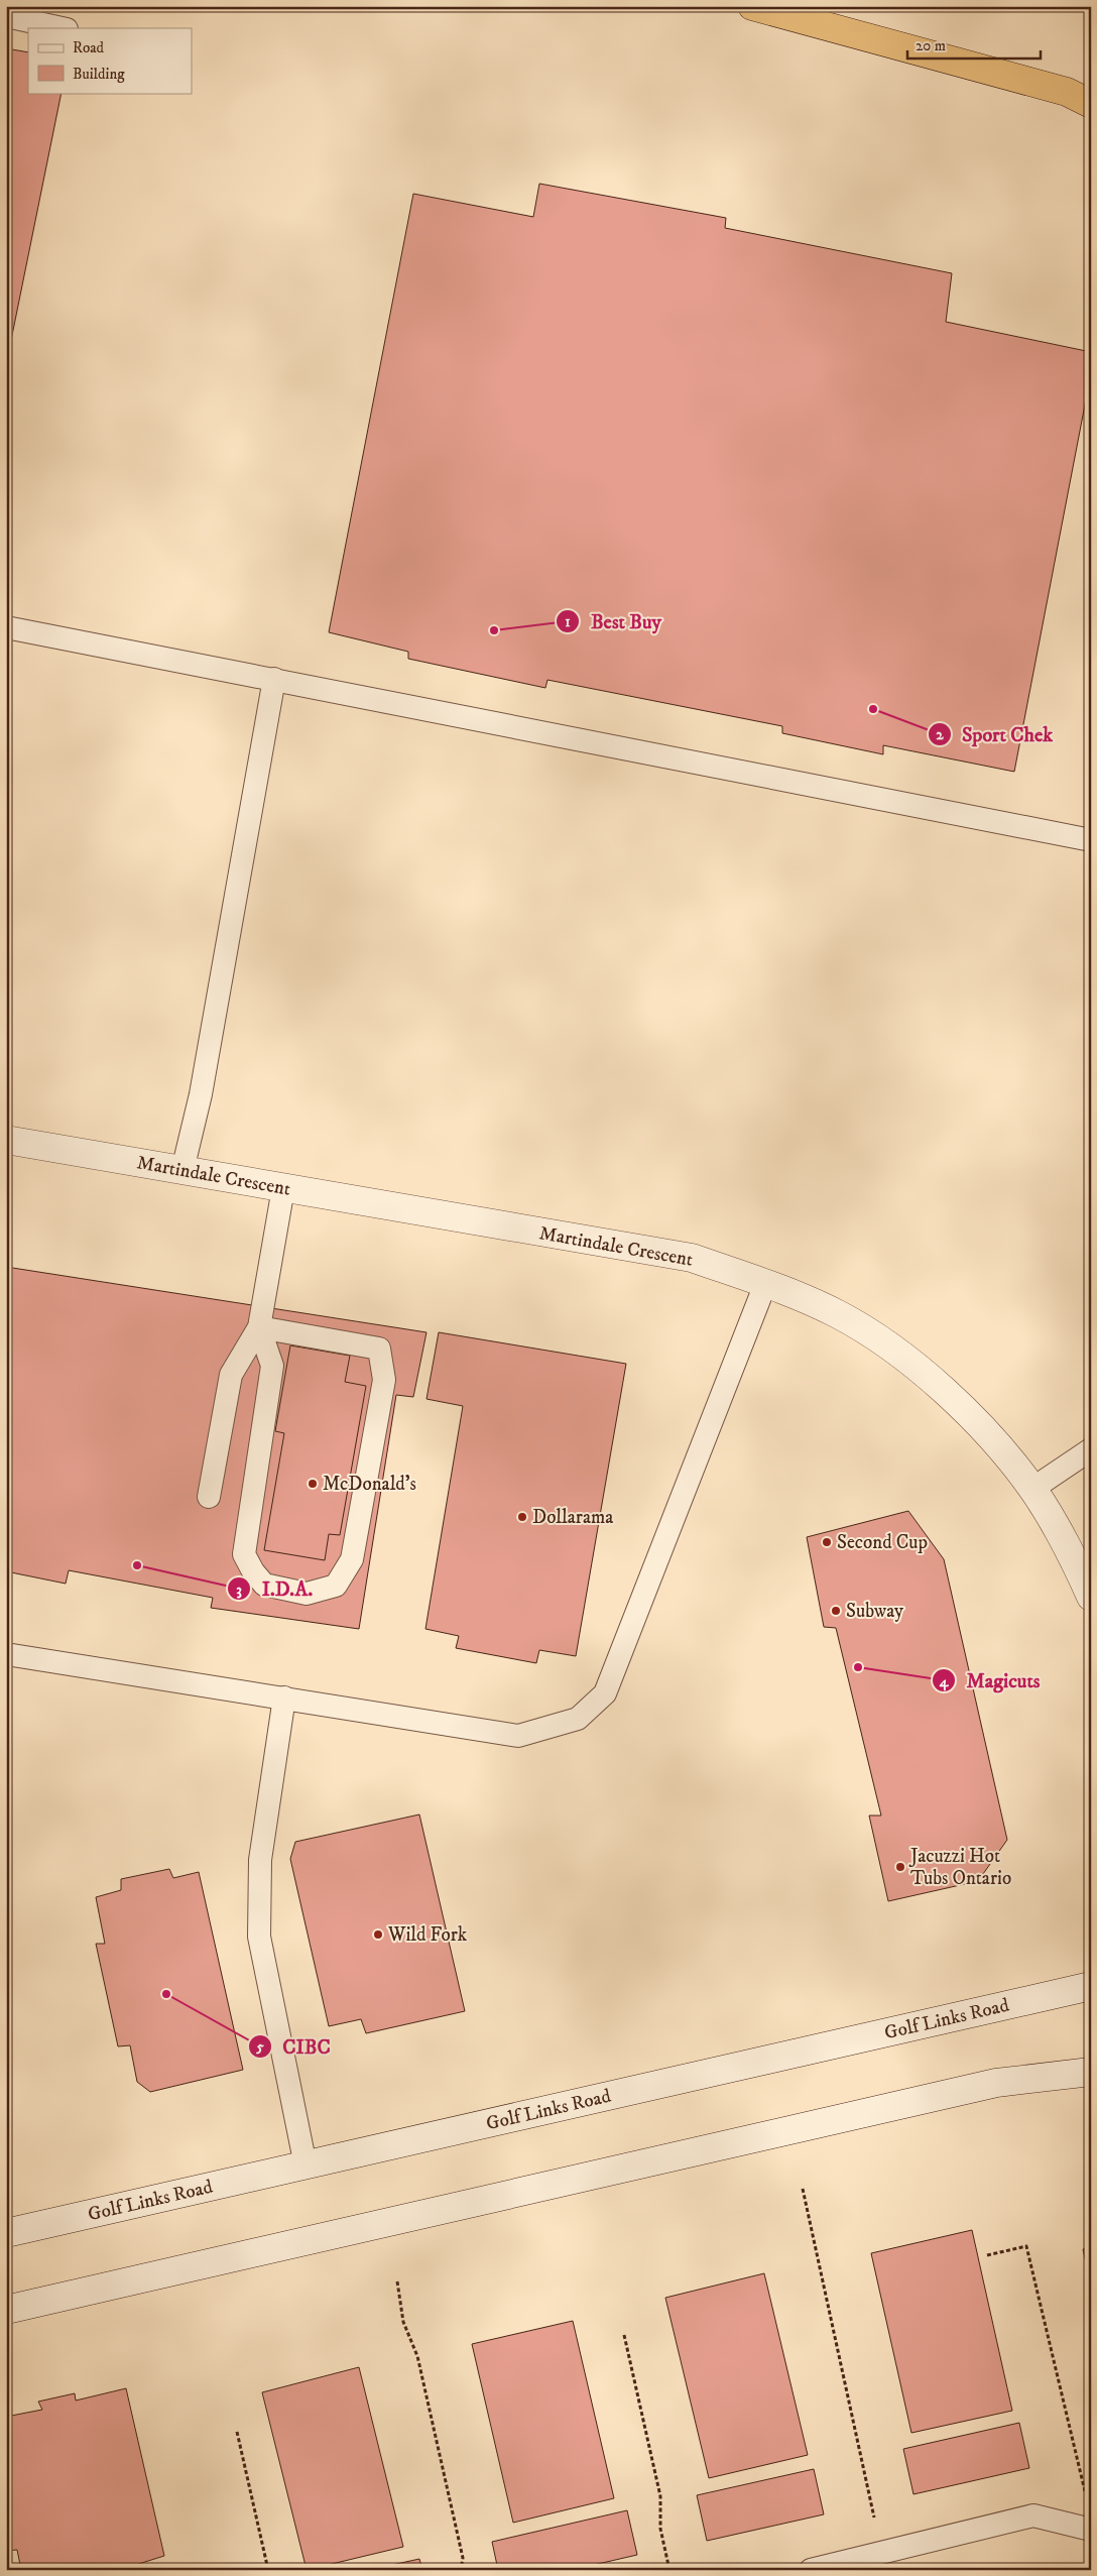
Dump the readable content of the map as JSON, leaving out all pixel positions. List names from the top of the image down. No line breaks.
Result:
{"streets":{"main road":["Martindale Crescent","Golf Links Road"]},"places":["Best Buy","Sport Chek","McDonald's","Dollarama","Second Cup","I.D.A.","Subway","Magicuts","Jacuzzi Hot Tubs Ontario","Wild Fork","CIBC"],"legend":["Road","Building"],"scale_bar":"20 m"}
